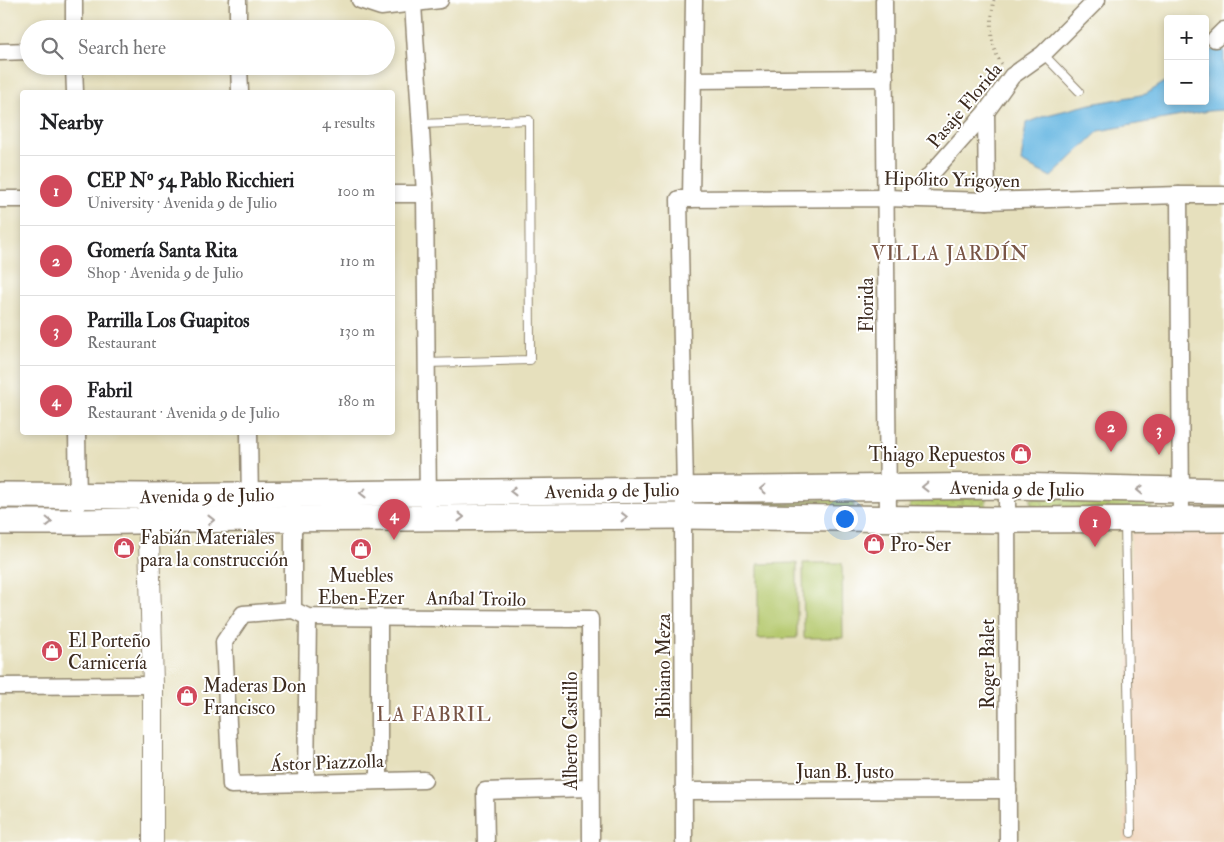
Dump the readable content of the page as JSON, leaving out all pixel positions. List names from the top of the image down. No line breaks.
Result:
{"streets":{"main road":["Avenida 9 de Julio"],"street":["Pasaje Florida","Hipólito Yrigoyen","Florida","Aníbal Troilo","Roger Balet","Bibiano Meza","Alberto Castillo","Ástor Piazzolla","Juan B. Justo"]},"crossings":[["Pasaje Florida","Hipólito Yrigoyen"],["Hipólito Yrigoyen","Florida"],["Hipólito Yrigoyen","Bibiano Meza"],["Florida","Avenida 9 de Julio"],["Avenida 9 de Julio","Roger Balet"],["Avenida 9 de Julio","Bibiano Meza"],["Aníbal Troilo","Alberto Castillo"],["Aníbal Troilo","Ástor Piazzolla"],["Roger Balet","Juan B. Justo"],["Bibiano Meza","Juan B. Justo"]],"districts":["VILLA JARDÍN","LA FABRIL"],"places":{"shop":["Thiago Repuestos","Pro-Ser","Fabián Materiales para la construcción","Muebles Eben-Ezer","El Porteño Carnicería","Maderas Don Francisco"]},"page":{"map_buttons":["+","−"],"search":"Search here","heading":["Nearby","4 results"],"list":[{"mark":"1","name":"CEP Nº 54 Pablo Ricchieri","note":"University · Avenida 9 de Julio","value":"100 m"},{"mark":"2","name":"Gomería Santa Rita","note":"Shop · Avenida 9 de Julio","value":"110 m"},{"mark":"3","name":"Parrilla Los Guapitos","note":"Restaurant","value":"130 m"},{"mark":"4","name":"Fabril","note":"Restaurant · Avenida 9 de Julio","value":"180 m"}],"pins":["2","3","4","1"]}}
